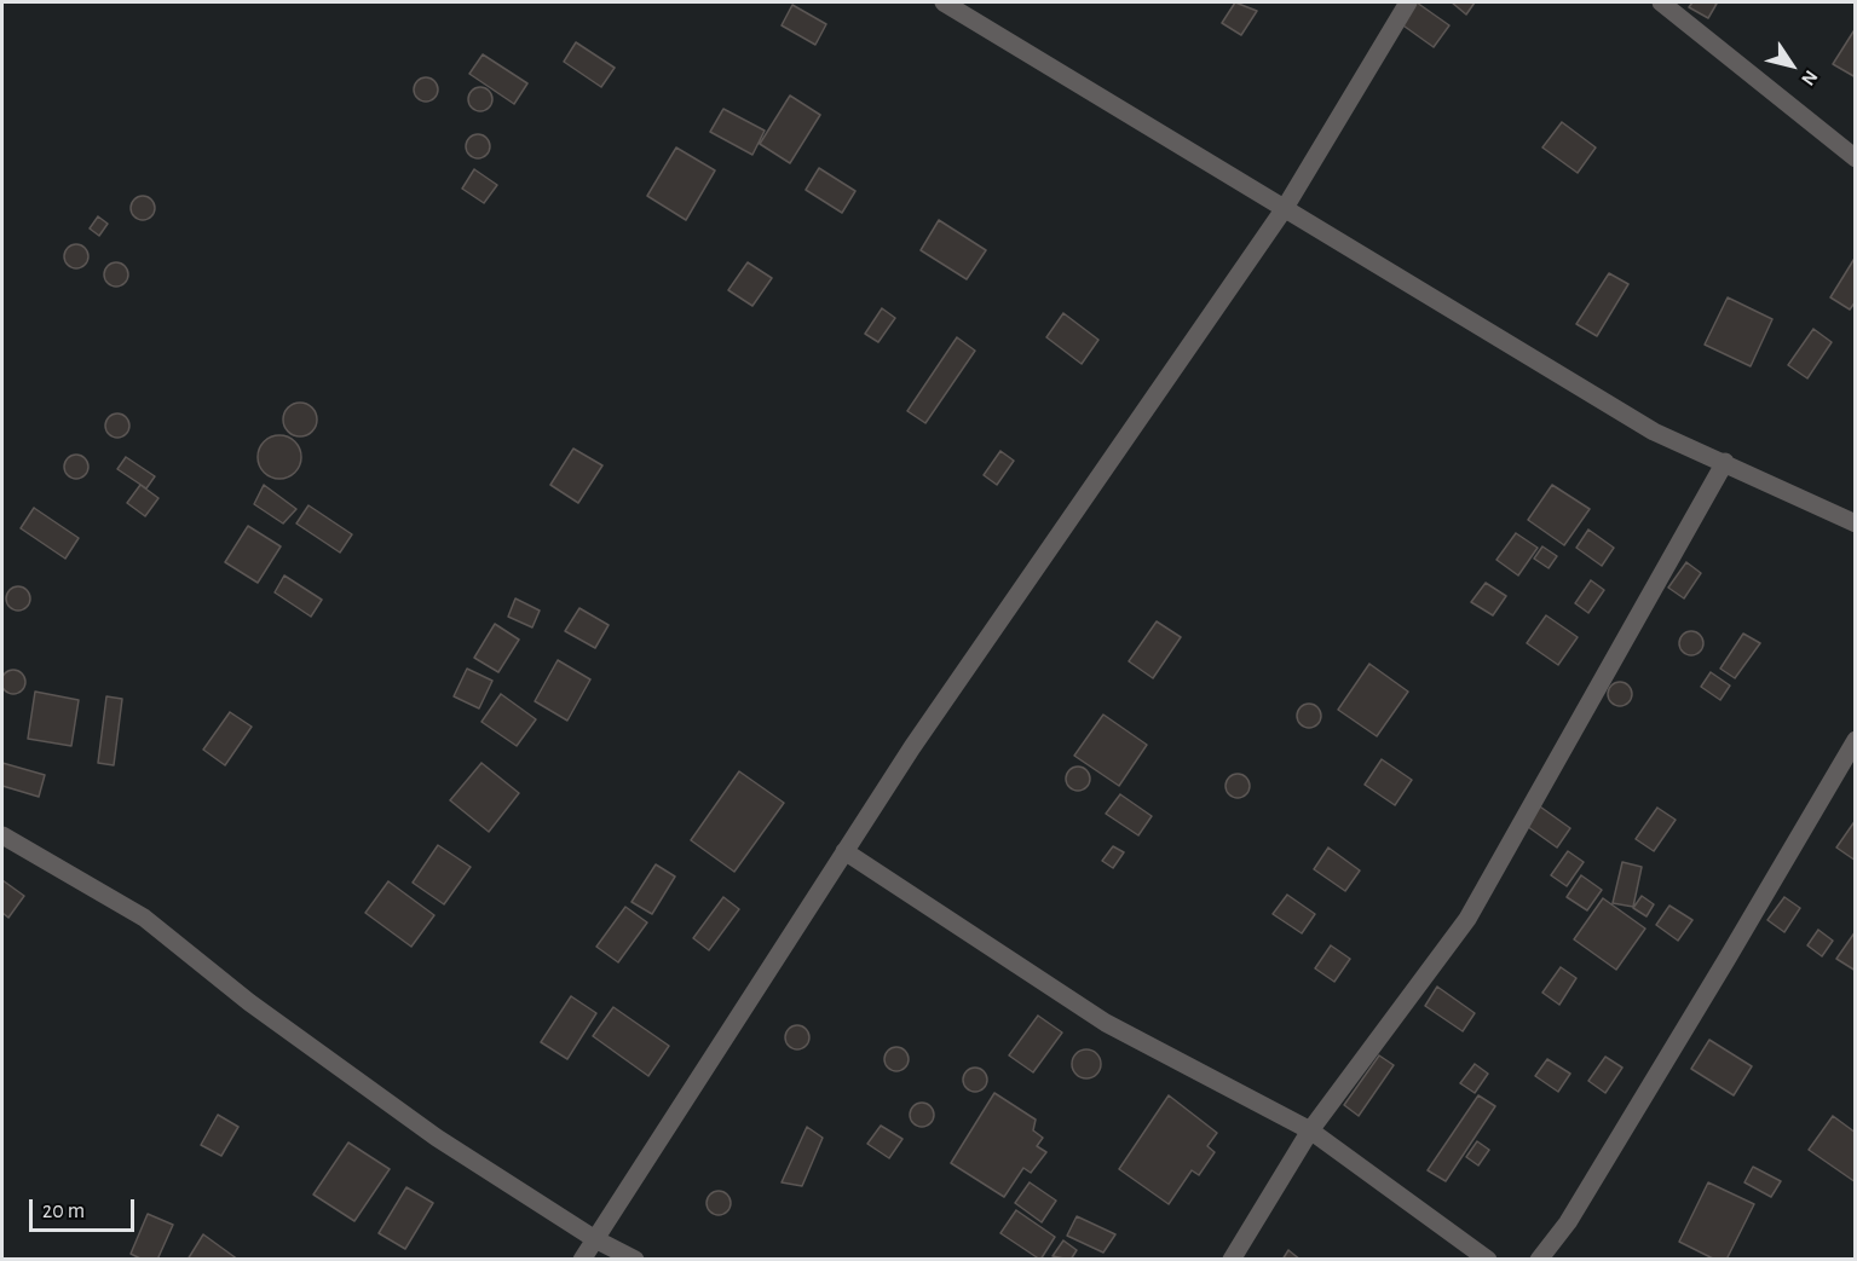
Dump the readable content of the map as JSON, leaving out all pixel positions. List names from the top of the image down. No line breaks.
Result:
{"scale_bar":"20 m","north":"bottom right"}
